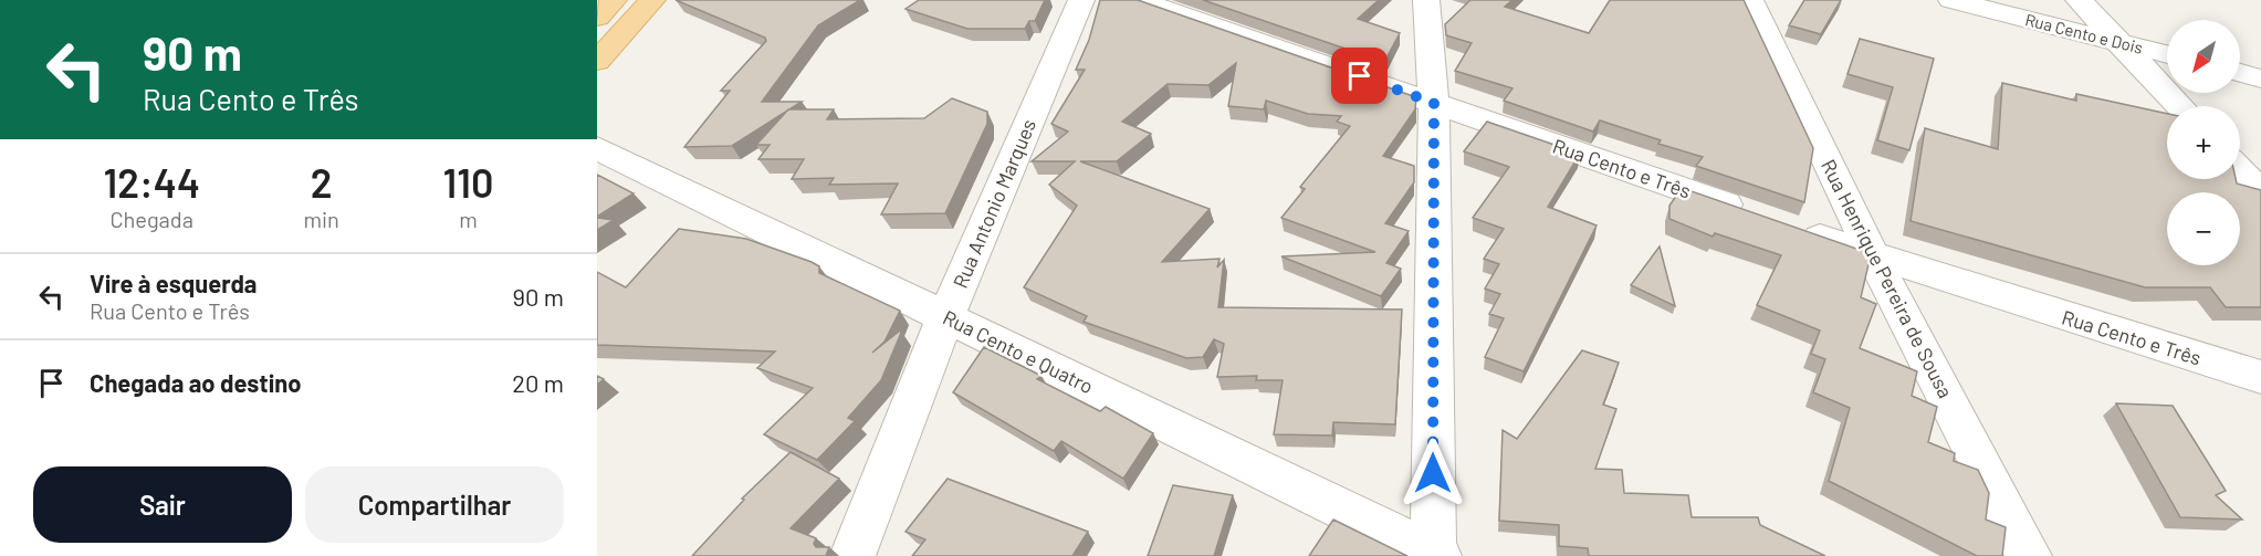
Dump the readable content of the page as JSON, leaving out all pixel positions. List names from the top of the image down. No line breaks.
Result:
{"streets":{"street":["Rua Cento e Dois","Rua Cento e Três","Rua Antonio Marques","Rua Henrique Pereira de Sousa","Rua Cento e Quatro"]},"crossings":[["Rua Cento e Três","Rua Henrique Pereira de Sousa"],["Rua Antonio Marques","Rua Cento e Quatro"]],"north":"bottom left","page":{"turn":["90 m","Rua Cento e Três"],"map_buttons":["+","−"],"eta":["12:44","Chegada","2","min","110","m"],"list":[{"name":"Vire à esquerda","note":"Rua Cento e Três","value":"90 m"},{"name":"Chegada ao destino","value":"20 m"}],"buttons":["Sair","Compartilhar"]}}
